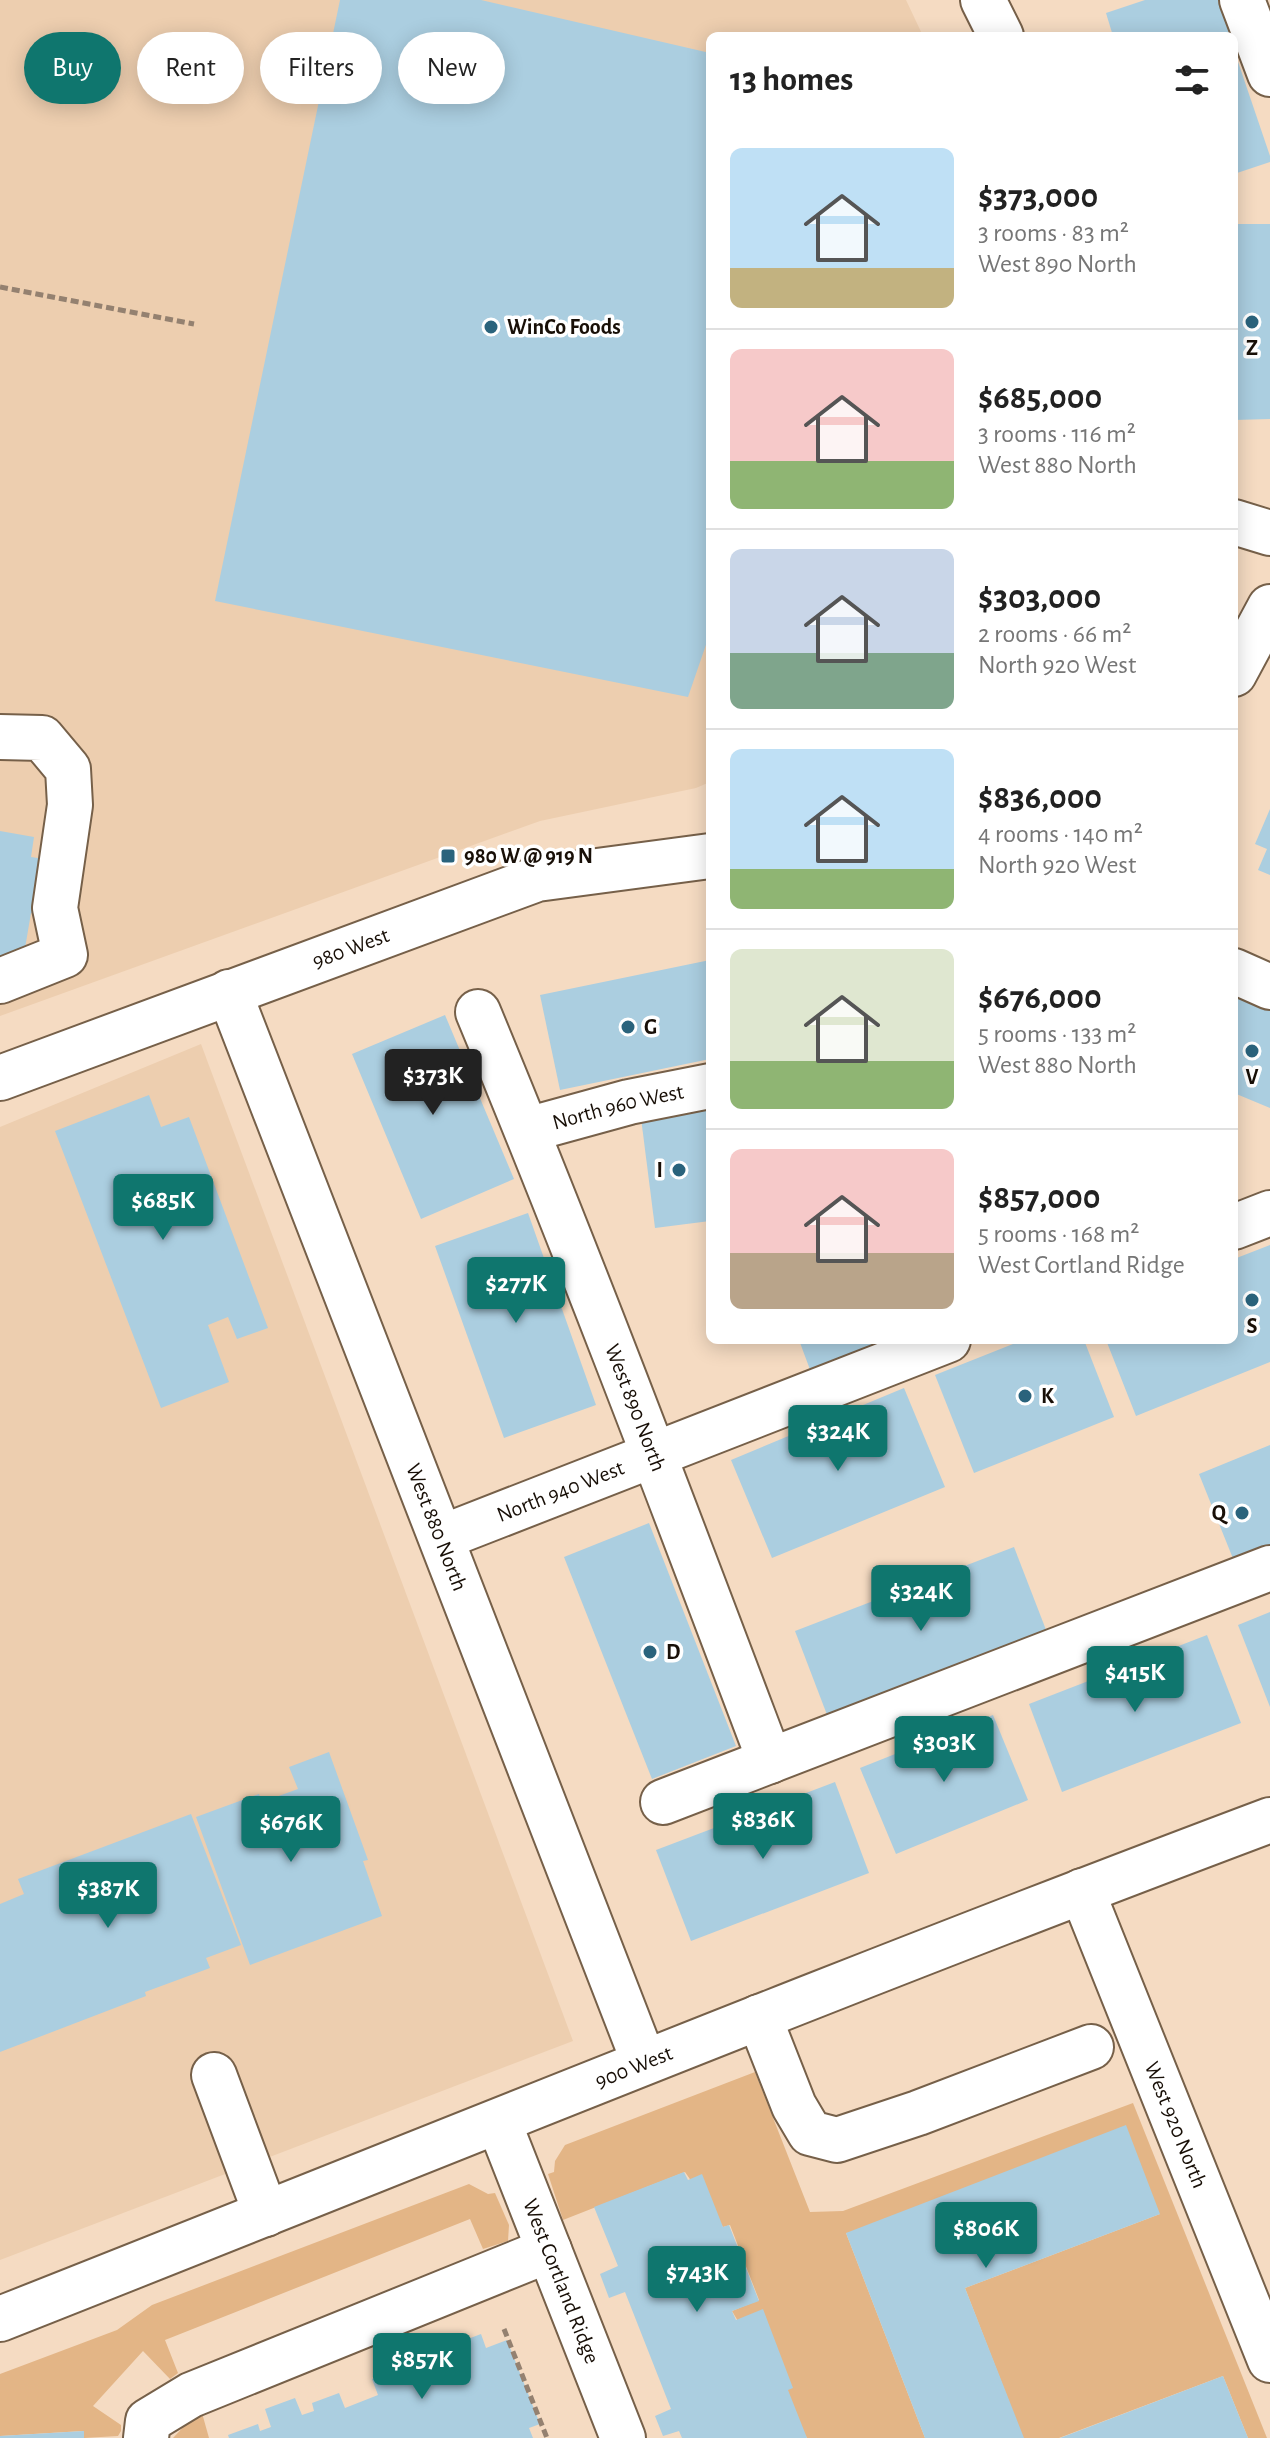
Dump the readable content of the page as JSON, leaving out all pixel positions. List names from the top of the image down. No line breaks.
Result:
{"streets":{"street":["980 West","North 960 West","West 890 North","North 940 West","West 880 North","900 West","West 920 North","West Cortland Ridge"]},"crossings":[["980 West","West 880 North"],["North 960 West","West 890 North"],["West 890 North","North 940 West"],["North 940 West","West 880 North"],["West 880 North","900 West"],["900 West","West 920 North"],["900 West","West Cortland Ridge"]],"places":{"other":["Z","WinCo Foods","G","V","I","S","K","Q","D"],"transit":["980 W @ 919 N"]},"page":{"chip":["Buy","Rent","Filters","New"],"heading":"13 homes","list":[{"name":"$373,000","note":"3 rooms · 83 m² · West 890 North"},{"name":"$685,000","note":"3 rooms · 116 m² · West 880 North"},{"name":"$303,000","note":"2 rooms · 66 m² · North 920 West"},{"name":"$836,000","note":"4 rooms · 140 m² · North 920 West"},{"name":"$676,000","note":"5 rooms · 133 m² · West 880 North"},{"name":"$857,000","note":"5 rooms · 168 m² · West Cortland Ridge"}],"price":["$373K","$685K","$277K","$324K","$324K","$415K","$303K","$836K","$676K","$387K","$806K","$743K","$857K"]}}
